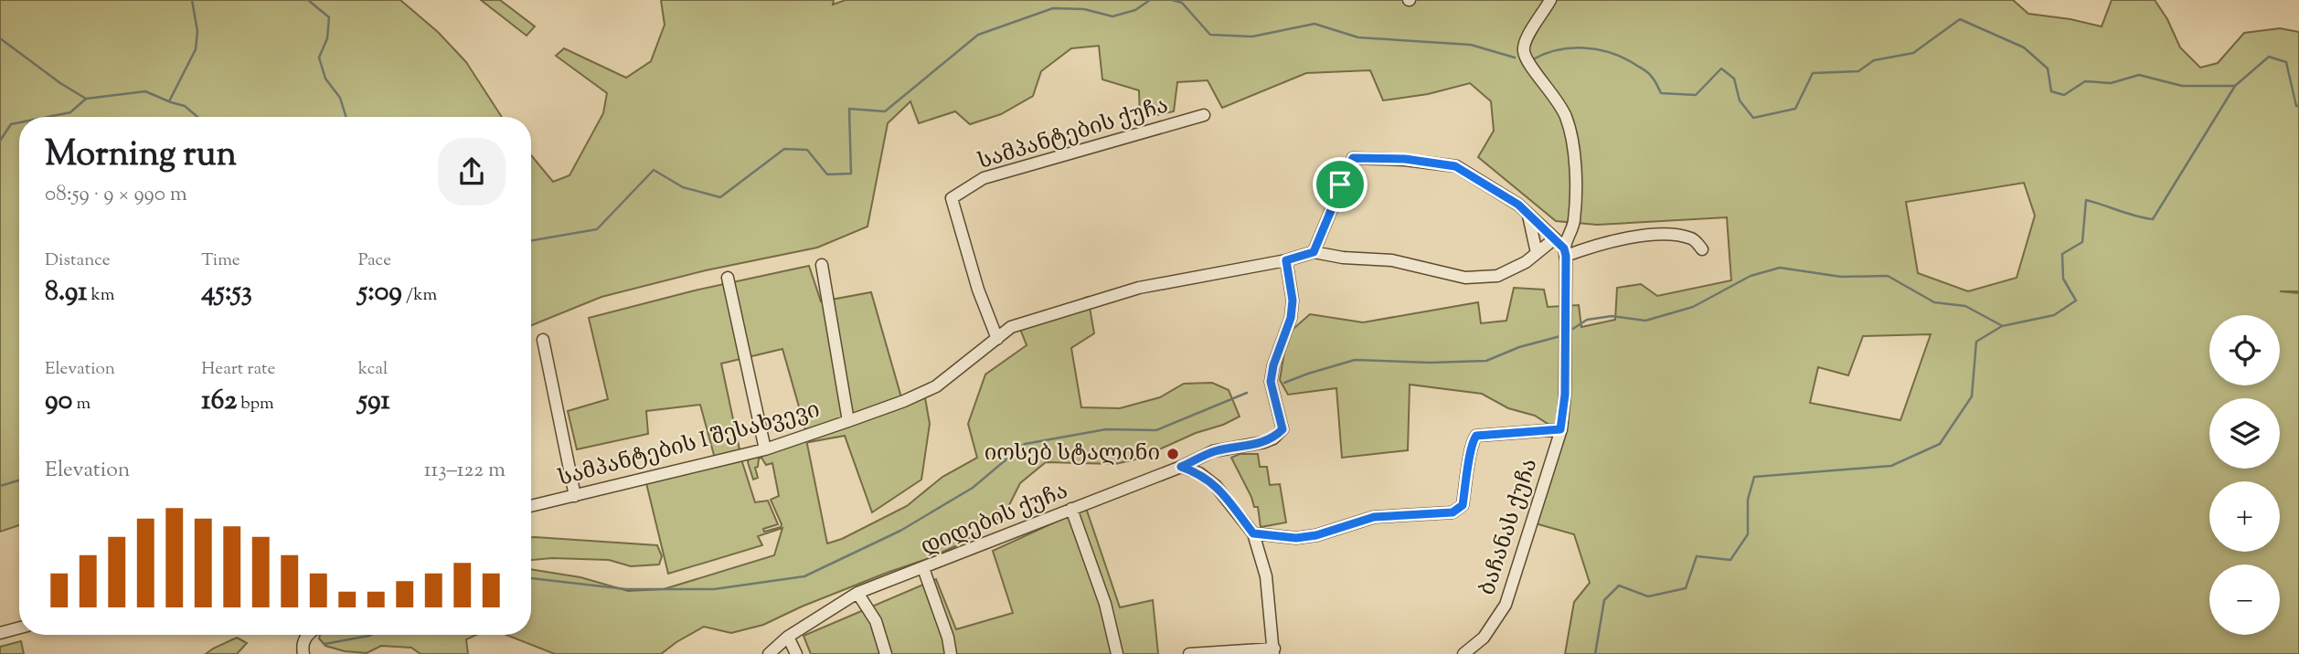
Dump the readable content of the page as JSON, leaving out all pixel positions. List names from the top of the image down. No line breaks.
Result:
{"streets":{"street":["სამპანტების ქუჩა","სამპანტების I შესახვევი","დიდების ქუჩა","ბაჩანას ქუჩა"]},"crossings":[["სამპანტების ქუჩა","სამპანტების I შესახვევი"]],"places":["იოსებ სტალინი"],"page":{"heading":["Morning run","08:59 · 9 × 990 m"],"stats":[["Distance","8.91 km"],["Time","45:53"],["Pace","5:09 /km"],["Elevation","90 m"],["Heart rate","162 bpm"],["kcal","591"]],"map_buttons":["+","−"],"chart":["Elevation","113–122 m"]}}
